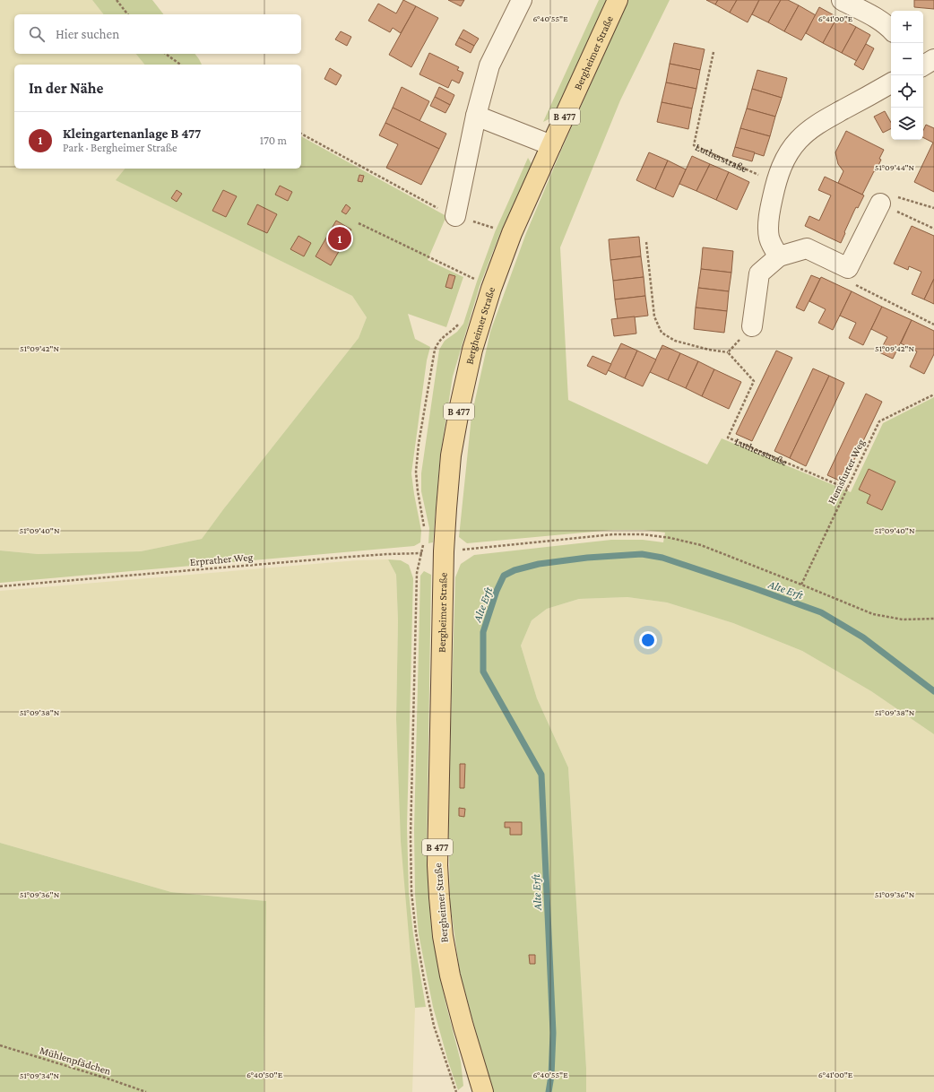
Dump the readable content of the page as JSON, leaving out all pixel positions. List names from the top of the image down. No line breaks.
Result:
{"streets":{"main road":["Bergheimer Straße","B 477"],"path":["Lutherstraße","Hemsfurter Weg","Erprather Weg","Mühlenpfädchen"]},"crossings":[["Bergheimer Straße","Erprather Weg"],["Lutherstraße","Hemsfurter Weg"],["Hemsfurter Weg","Erprather Weg"]],"water":["Alte Erft"],"page":{"map_buttons":["+","−"],"search":"Hier suchen","heading":"In der Nähe","list":[{"mark":"1","name":"Kleingartenanlage B 477","note":"Park · Bergheimer Straße","value":"170 m"}],"pins":"1"},"coordinates":["6°40'55\"E","6°41'00\"E","51°09'44\"N","51°09'42\"N","51°09'40\"N","51°09'38\"N","51°09'36\"N","6°40'50\"E","51°09'34\"N"]}
